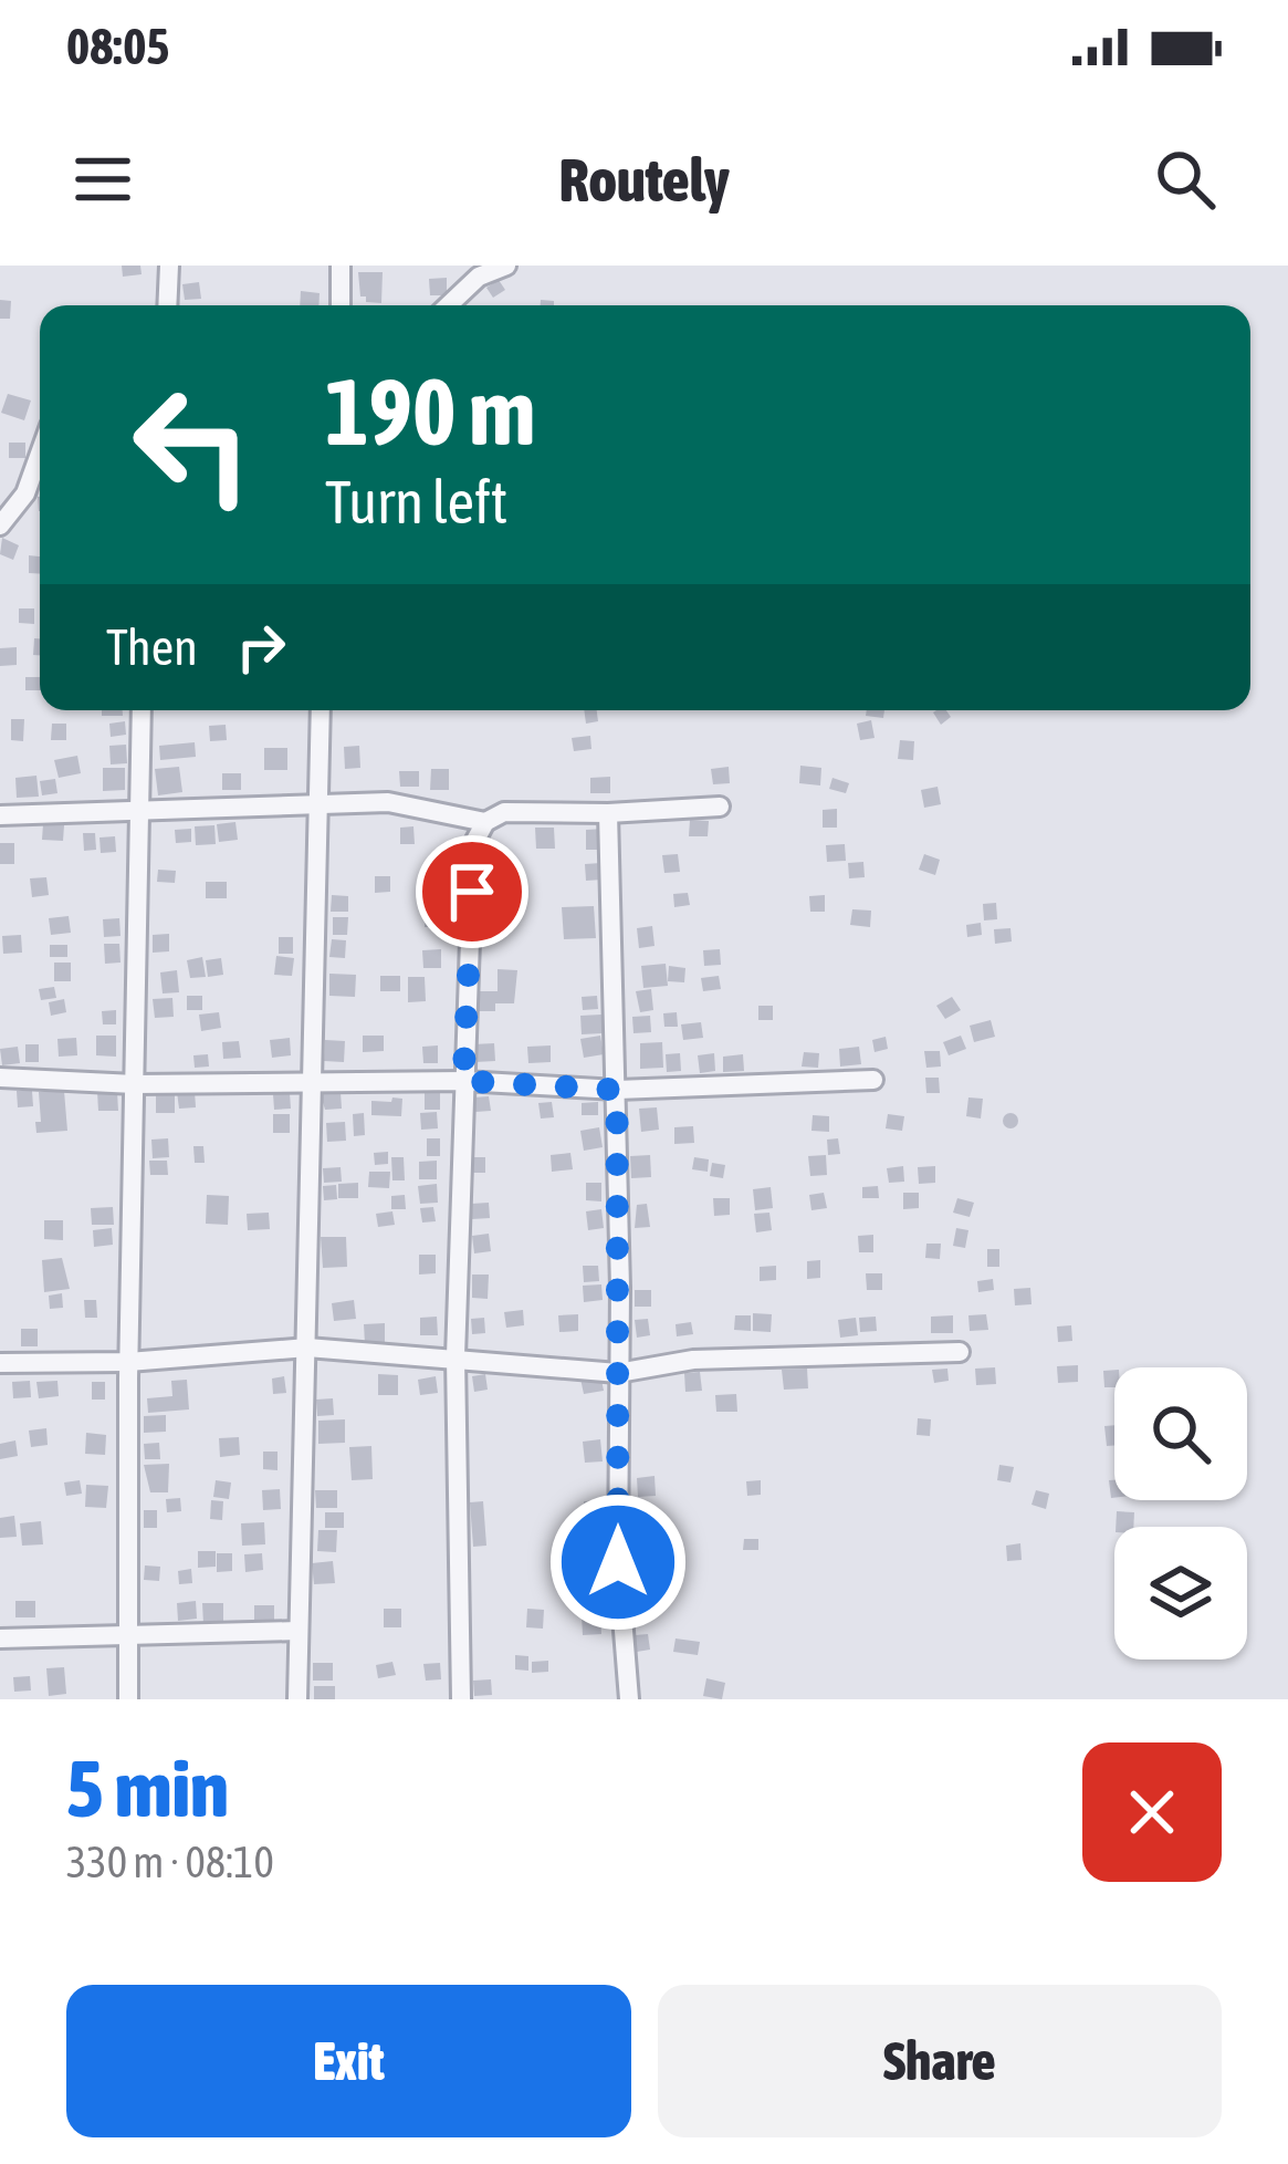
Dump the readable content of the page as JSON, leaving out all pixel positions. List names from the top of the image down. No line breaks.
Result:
{"page":{"status":"08:05","header":"Routely","turn":["190 m","Turn left"],"then":"Then","heading":["5 min","330 m · 08:10"],"buttons":["Exit","Share"]}}
